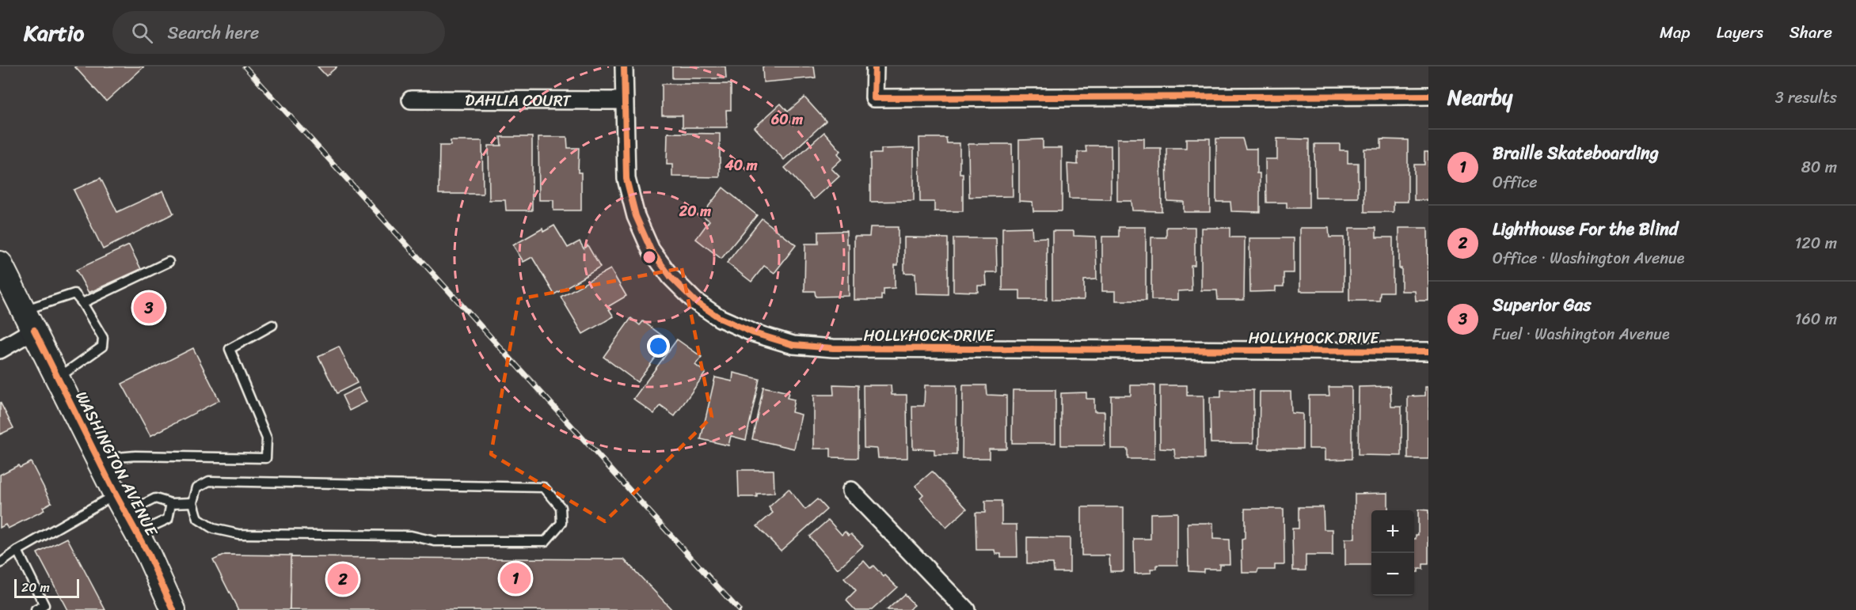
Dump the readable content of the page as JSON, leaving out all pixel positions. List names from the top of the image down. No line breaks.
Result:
{"streets":{"main road":["WASHINGTON AVENUE"],"street":["DAHLIA COURT","HOLLYHOCK DRIVE"]},"crossings":[["DAHLIA COURT","HOLLYHOCK DRIVE"]],"scale_bar":"20 m","page":{"header":"Kartio","search":"Search here","nav":["Map","Layers","Share"],"heading":["Nearby","3 results"],"list":[{"mark":"1","name":"Braille Skateboarding","note":"Office","value":"80 m"},{"mark":"2","name":"Lighthouse For the Blind","note":"Office · Washington Avenue","value":"120 m"},{"mark":"3","name":"Superior Gas","note":"Fuel · Washington Avenue","value":"160 m"}],"pins":["3","1","2"],"map_buttons":["+","−"],"scale":"20 m"},"rings":["60 m","40 m","20 m"]}
